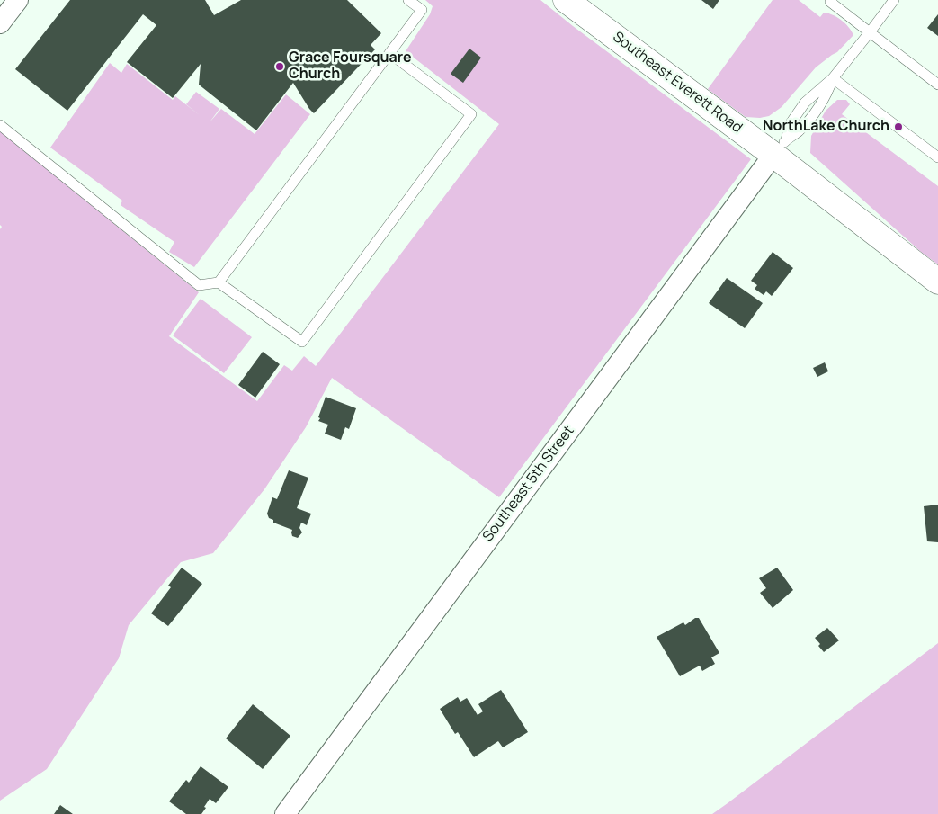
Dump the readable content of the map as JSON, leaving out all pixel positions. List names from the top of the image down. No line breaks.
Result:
{"streets":{"main road":["Southeast Everett Road"],"street":["Southeast 5th Street"]},"crossings":[["Southeast Everett Road","Southeast 5th Street"]],"places":["Grace Foursquare Church","NorthLake Church"]}
